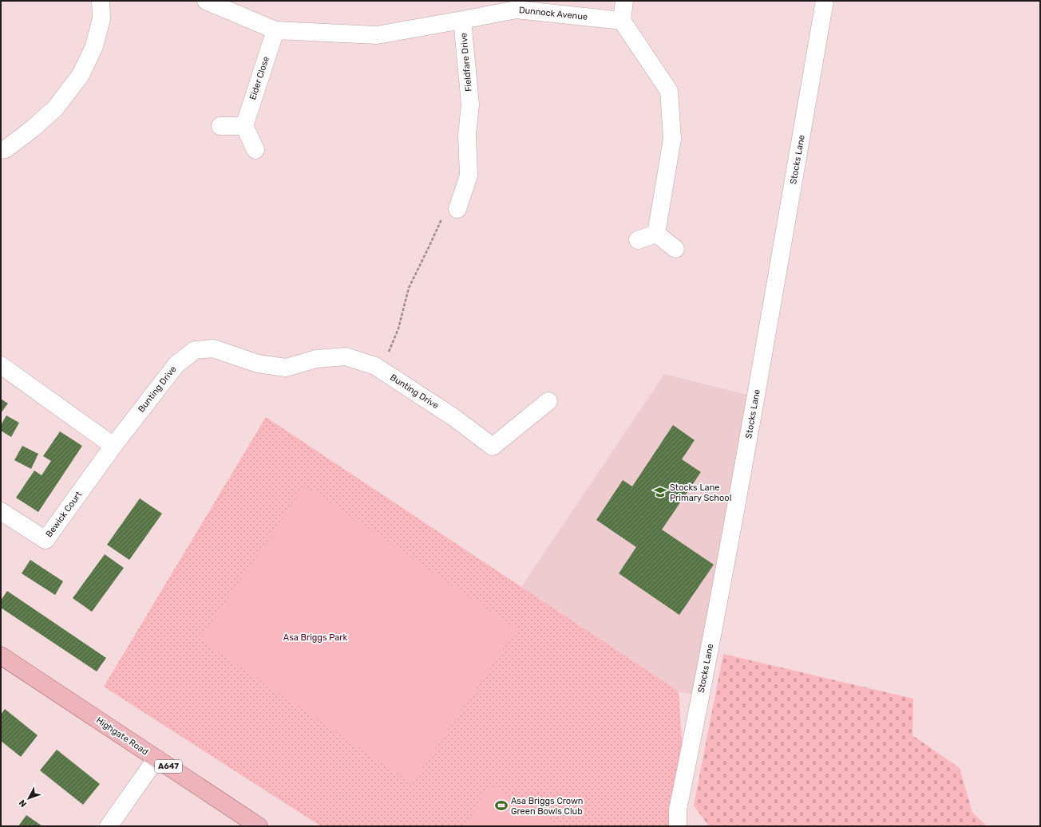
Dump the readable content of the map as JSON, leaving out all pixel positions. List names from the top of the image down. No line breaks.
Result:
{"streets":{"main road":["Highgate Road","A647"],"street":["Dunnock Avenue","Fieldfare Drive","Eider Close","Stocks Lane","Bunting Drive","Bewick Court"]},"crossings":[["Dunnock Avenue","Fieldfare Drive"],["Dunnock Avenue","Eider Close"],["Bunting Drive","Bewick Court"]],"parks":["Asa Briggs Park"],"places":{"school or university":["Stocks Lane Primary School"],"sports":["Asa Briggs Crown Green Bowls Club"]},"north":"bottom left"}
